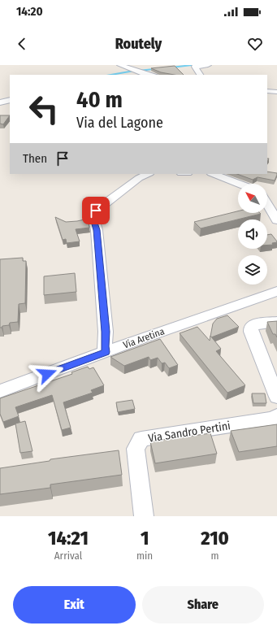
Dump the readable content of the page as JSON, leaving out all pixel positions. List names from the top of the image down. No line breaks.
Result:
{"streets":{"street":["Via Aretina","Via Sandro Pertini"]},"north":"top left","page":{"status":"14:20","header":"Routely","turn":["40 m","Via del Lagone"],"then":"Then","eta":["14:21","Arrival","1","min","210","m"],"buttons":["Exit","Share"]}}
